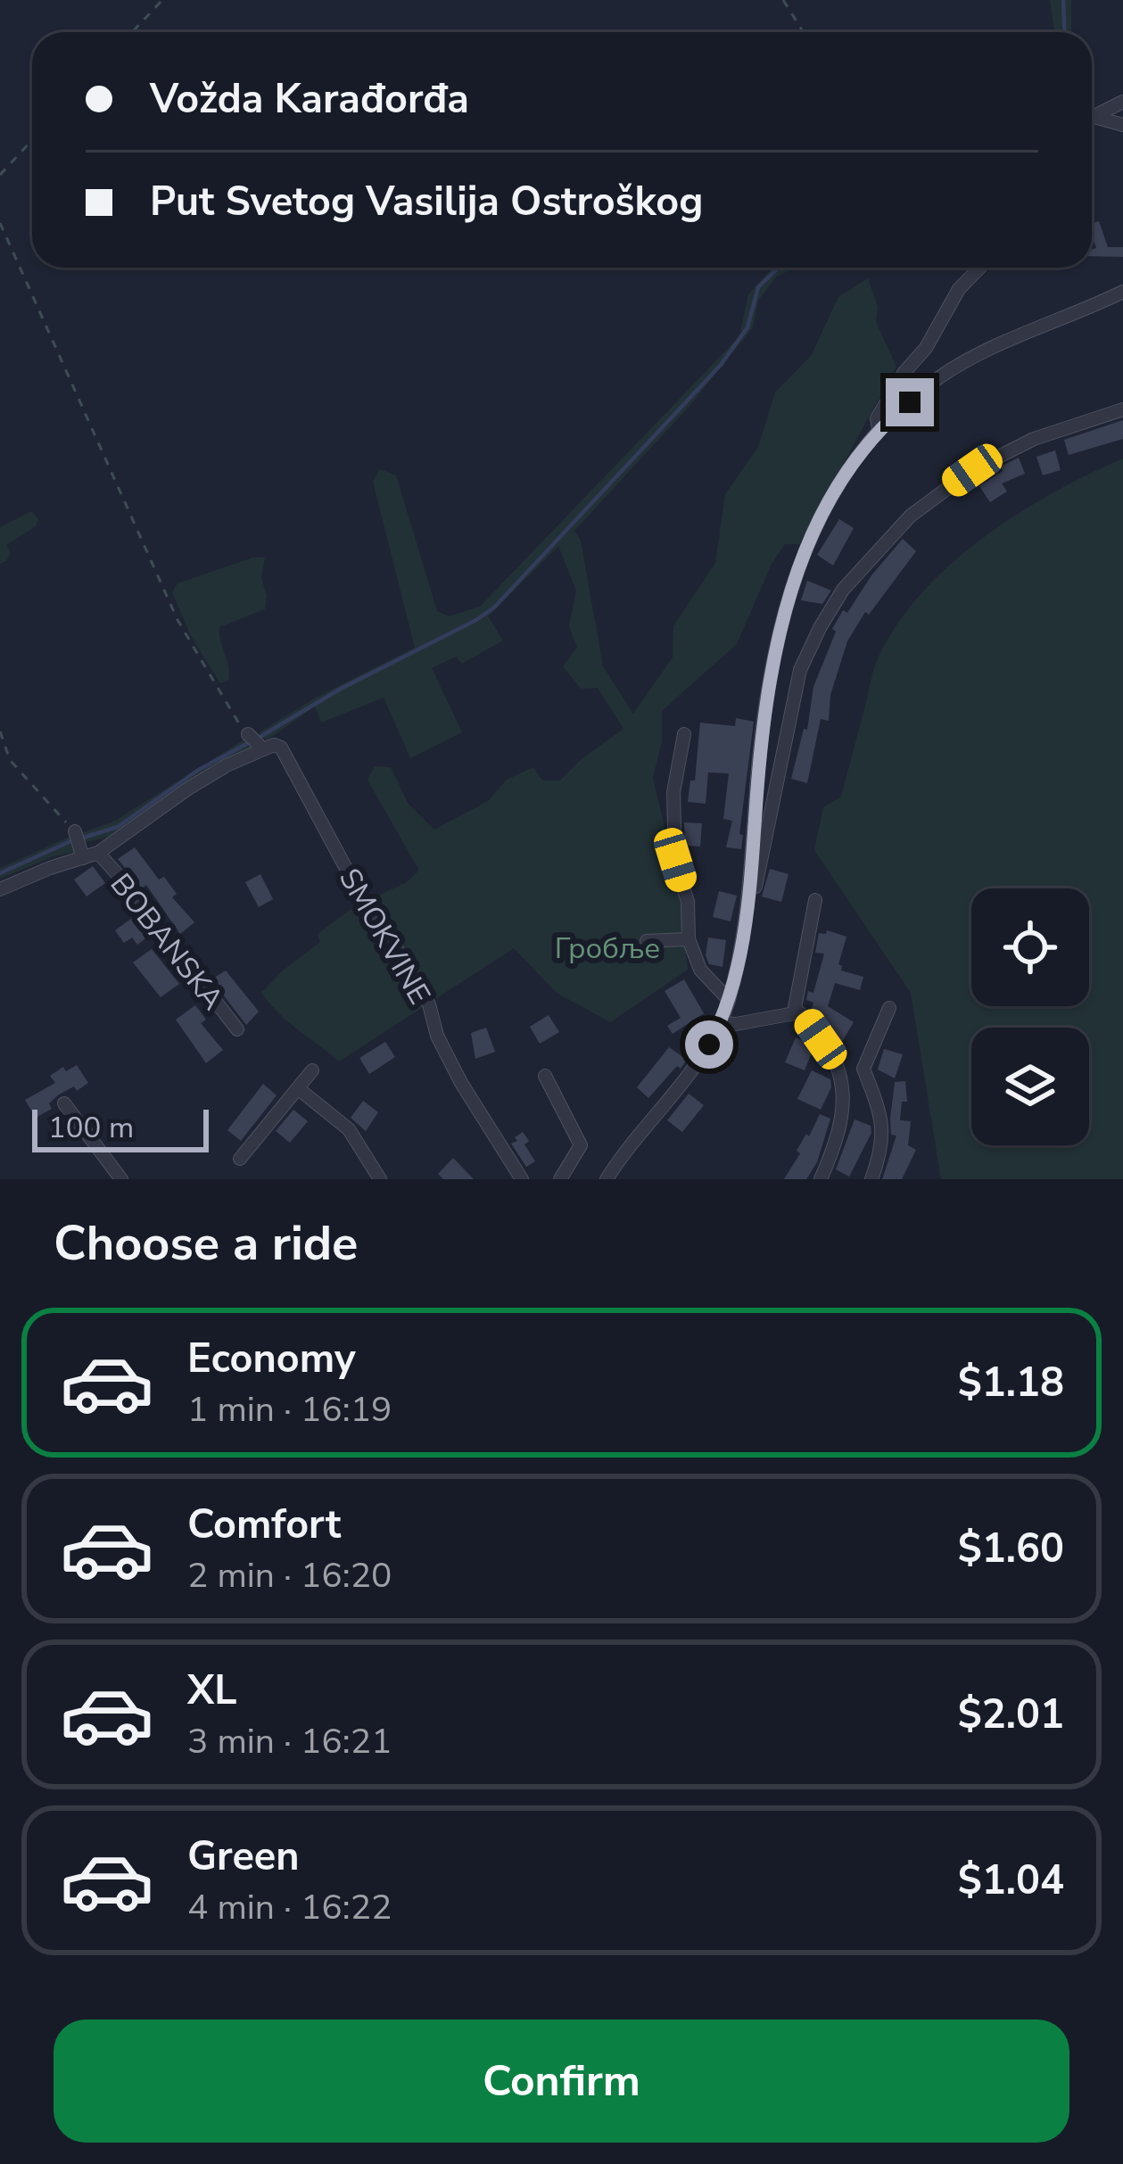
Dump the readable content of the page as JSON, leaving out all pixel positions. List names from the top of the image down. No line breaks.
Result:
{"streets":{"street":["SMOKVINE","BOBANSKA"]},"parks":["Гробље"],"scale_bar":"100 m","page":{"banner":["Vožda Karađorđa","Put Svetog Vasilija Ostroškog"],"scale":"100 m","heading":"Choose a ride","list":[{"name":"Economy","note":"1 min · 16:19","value":"$1.18"},{"name":"Comfort","note":"2 min · 16:20","value":"$1.60"},{"name":"XL","note":"3 min · 16:21","value":"$2.01"},{"name":"Green","note":"4 min · 16:22","value":"$1.04"}],"buttons":"Confirm"}}
